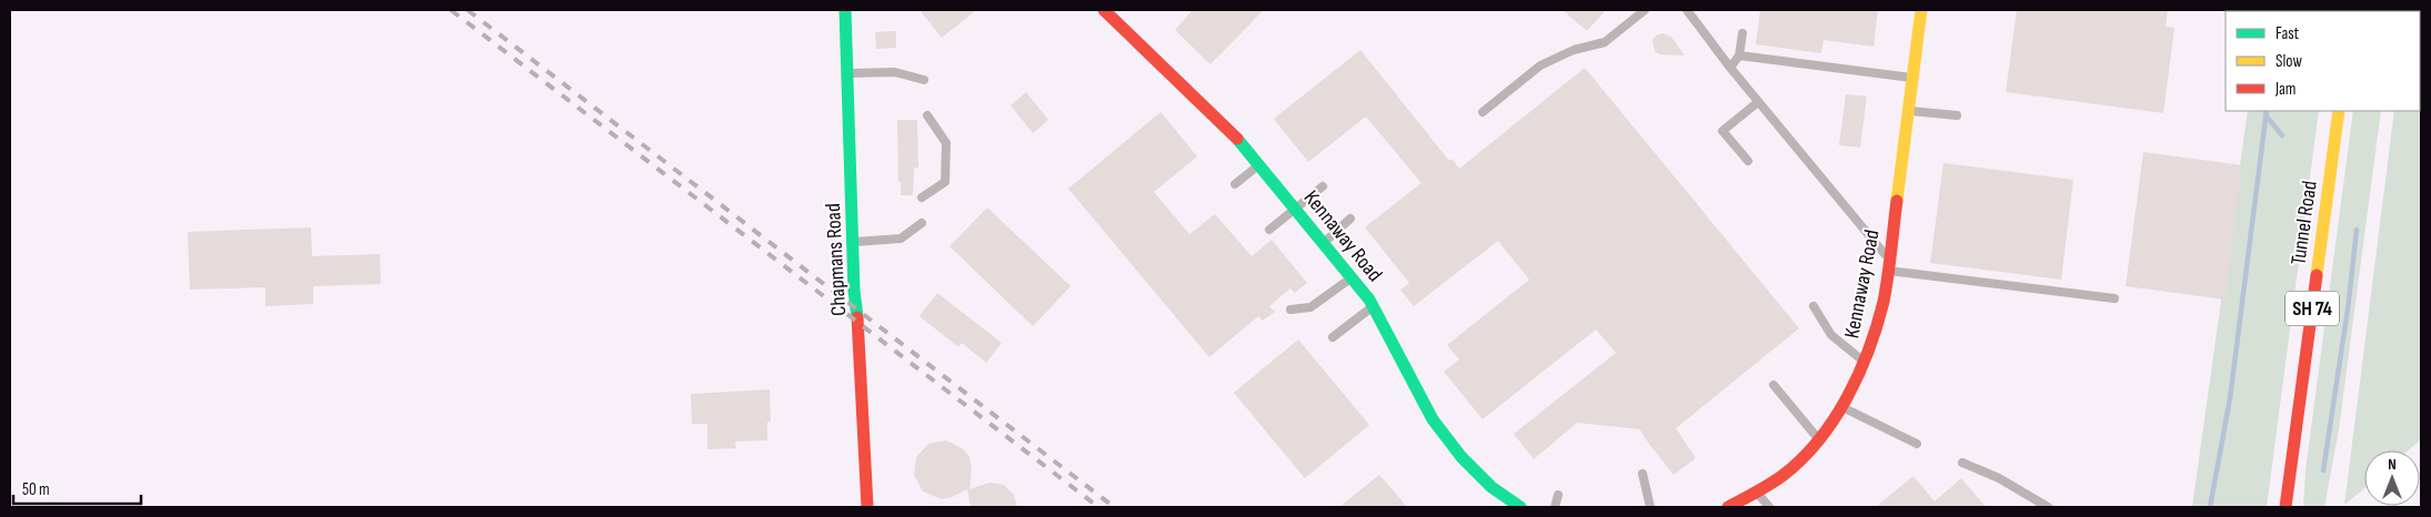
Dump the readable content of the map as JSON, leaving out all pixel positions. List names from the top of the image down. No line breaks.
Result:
{"streets":{"main road":["Tunnel Road","Kennaway Road","Chapmans Road","SH 74"]},"legend":["Fast","Slow","Jam"],"scale_bar":"50 m","north":"top"}
